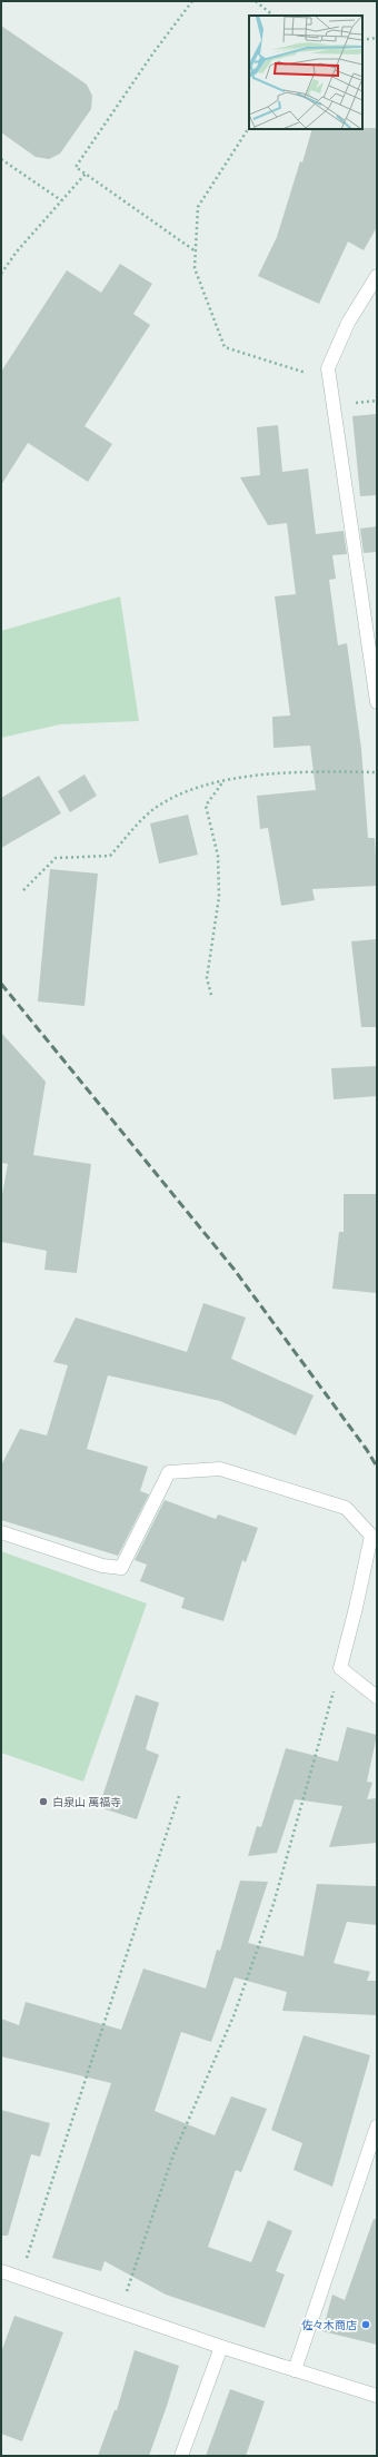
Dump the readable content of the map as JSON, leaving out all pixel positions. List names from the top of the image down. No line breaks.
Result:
{"places":["白泉山 萬福寺","佐々木商店"]}
